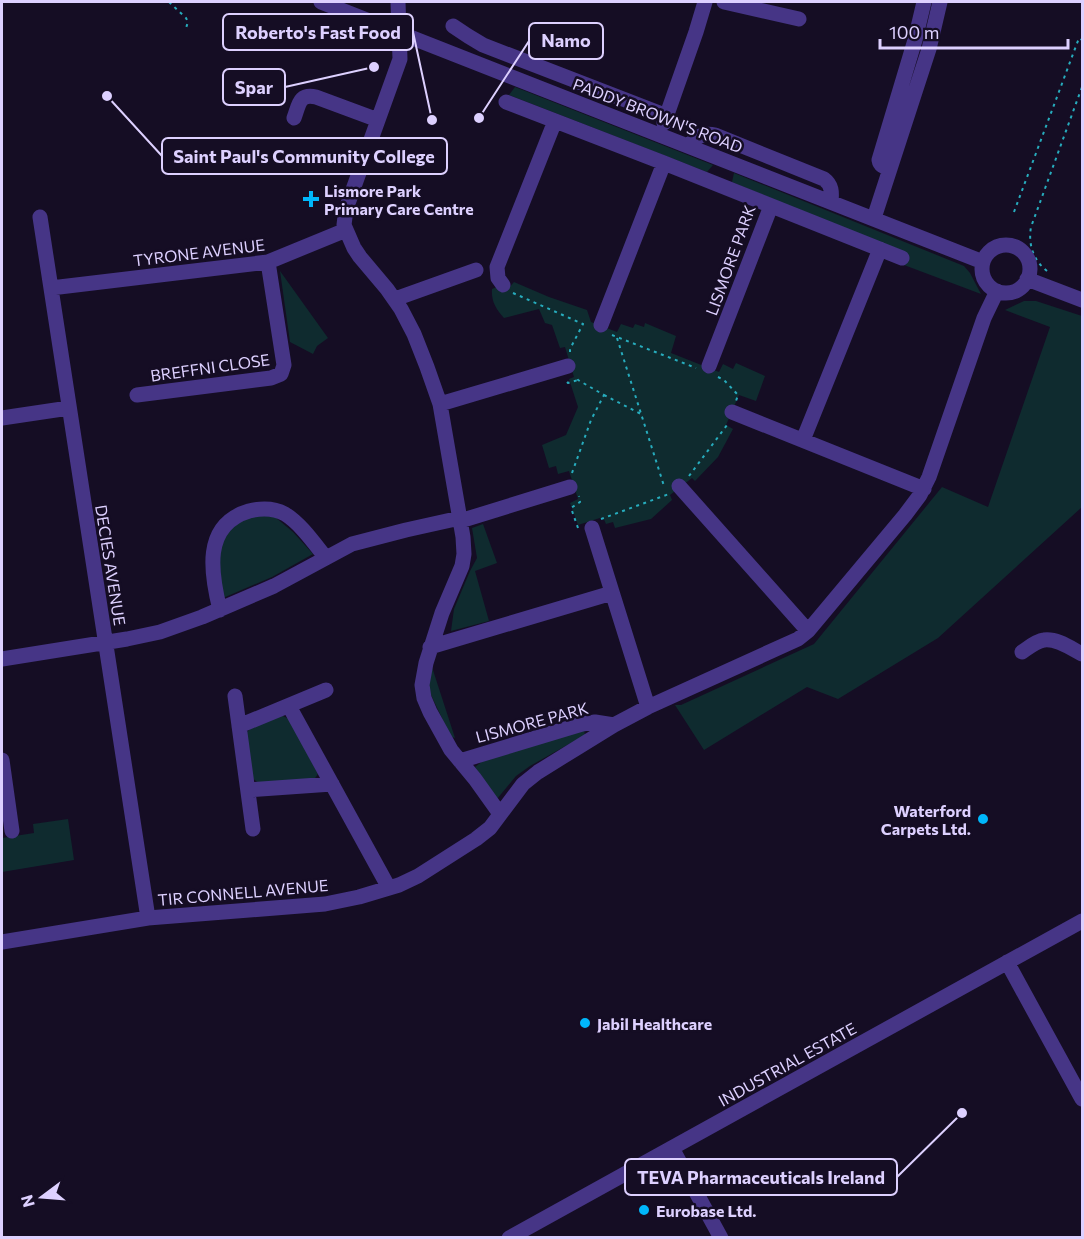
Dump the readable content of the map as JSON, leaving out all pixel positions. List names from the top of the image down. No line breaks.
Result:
{"streets":{"street":["PADDY BROWN'S ROAD","TYRONE AVENUE","LISMORE PARK","BREFFNI CLOSE","DECIES AVENUE","TIR CONNELL AVENUE","INDUSTRIAL ESTATE"]},"crossings":[["PADDY BROWN'S ROAD","LISMORE PARK"],["TYRONE AVENUE","LISMORE PARK"],["TYRONE AVENUE","BREFFNI CLOSE"],["TYRONE AVENUE","DECIES AVENUE"],["LISMORE PARK","TIR CONNELL AVENUE"],["DECIES AVENUE","TIR CONNELL AVENUE"]],"places":{"other":["Spar","Saint Paul's Community College","Namo","Roberto's Fast Food","Waterford Carpets Ltd.","Jabil Healthcare","TEVA Pharmaceuticals Ireland","Eurobase Ltd."],"health":["Lismore Park Primary Care Centre"]},"scale_bar":"100 m","north":"left"}
